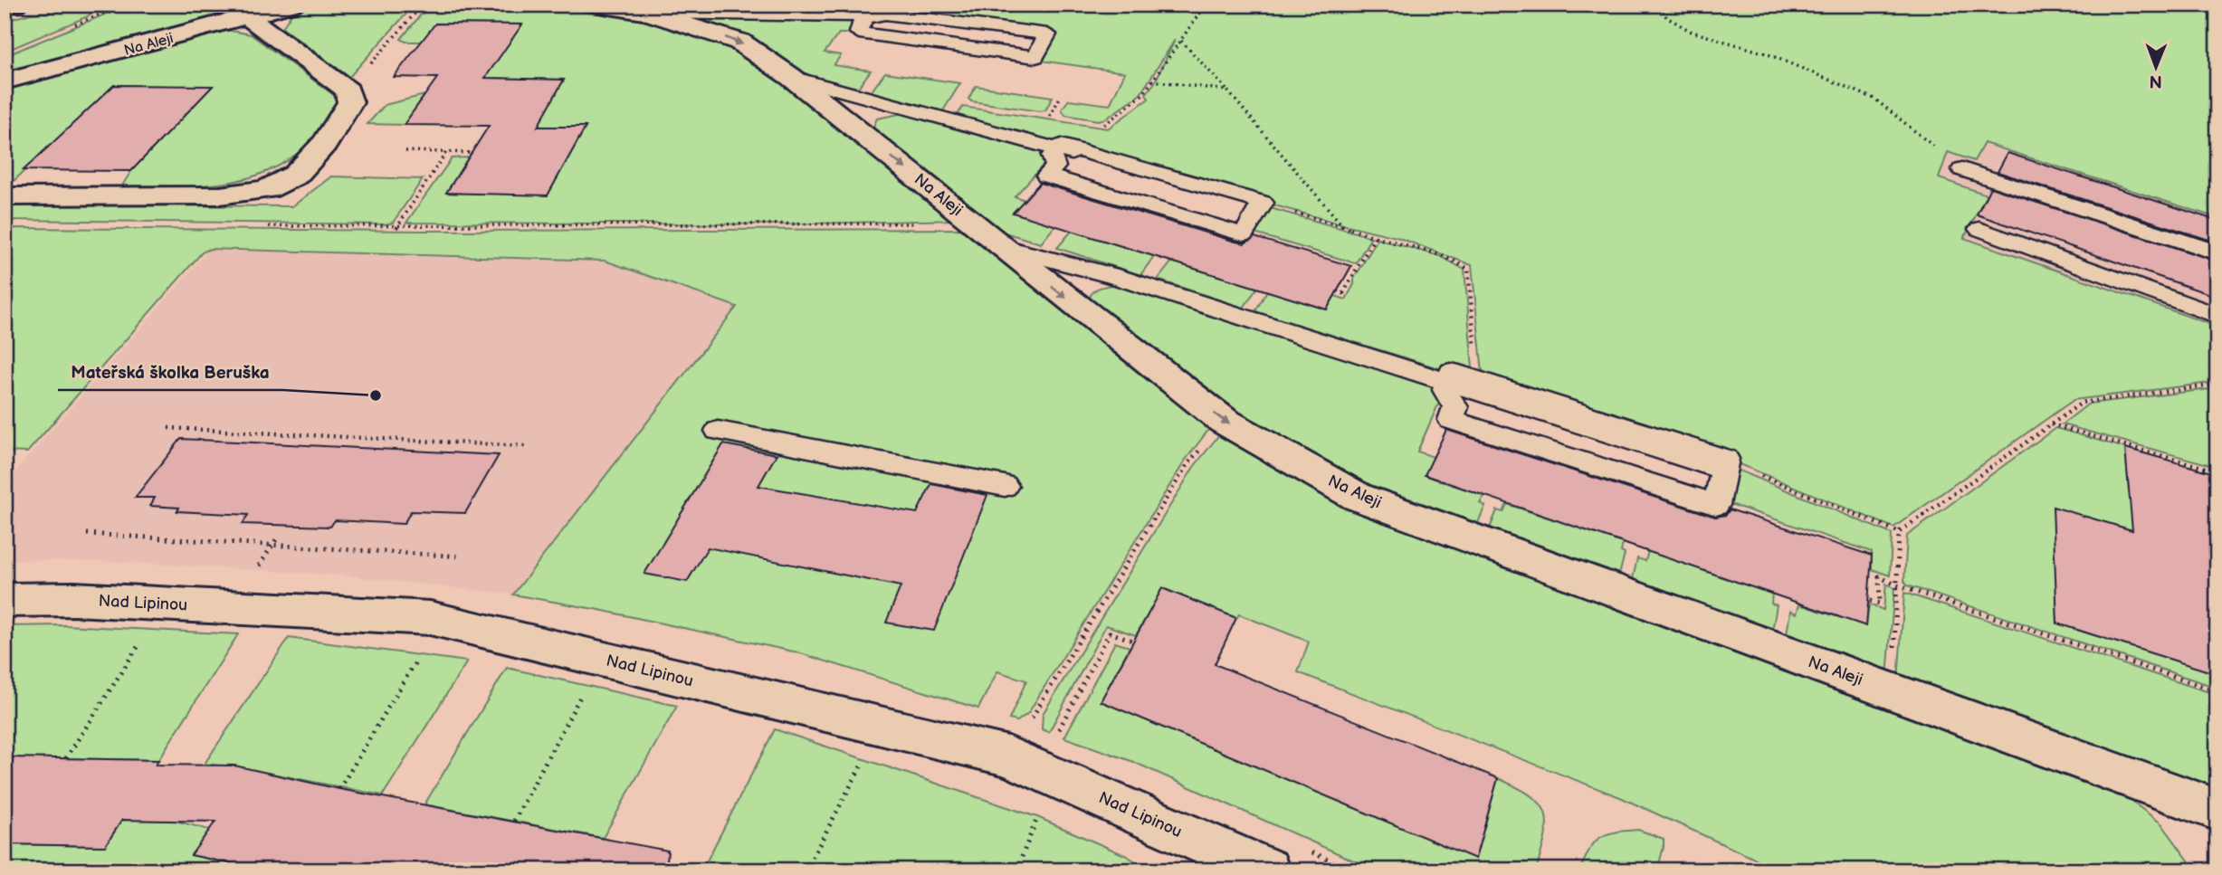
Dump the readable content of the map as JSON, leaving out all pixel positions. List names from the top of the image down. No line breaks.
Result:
{"streets":{"street":["Na Aleji","Nad Lipinou"]},"places":["Mateřská školka Beruška"],"north":"bottom"}
